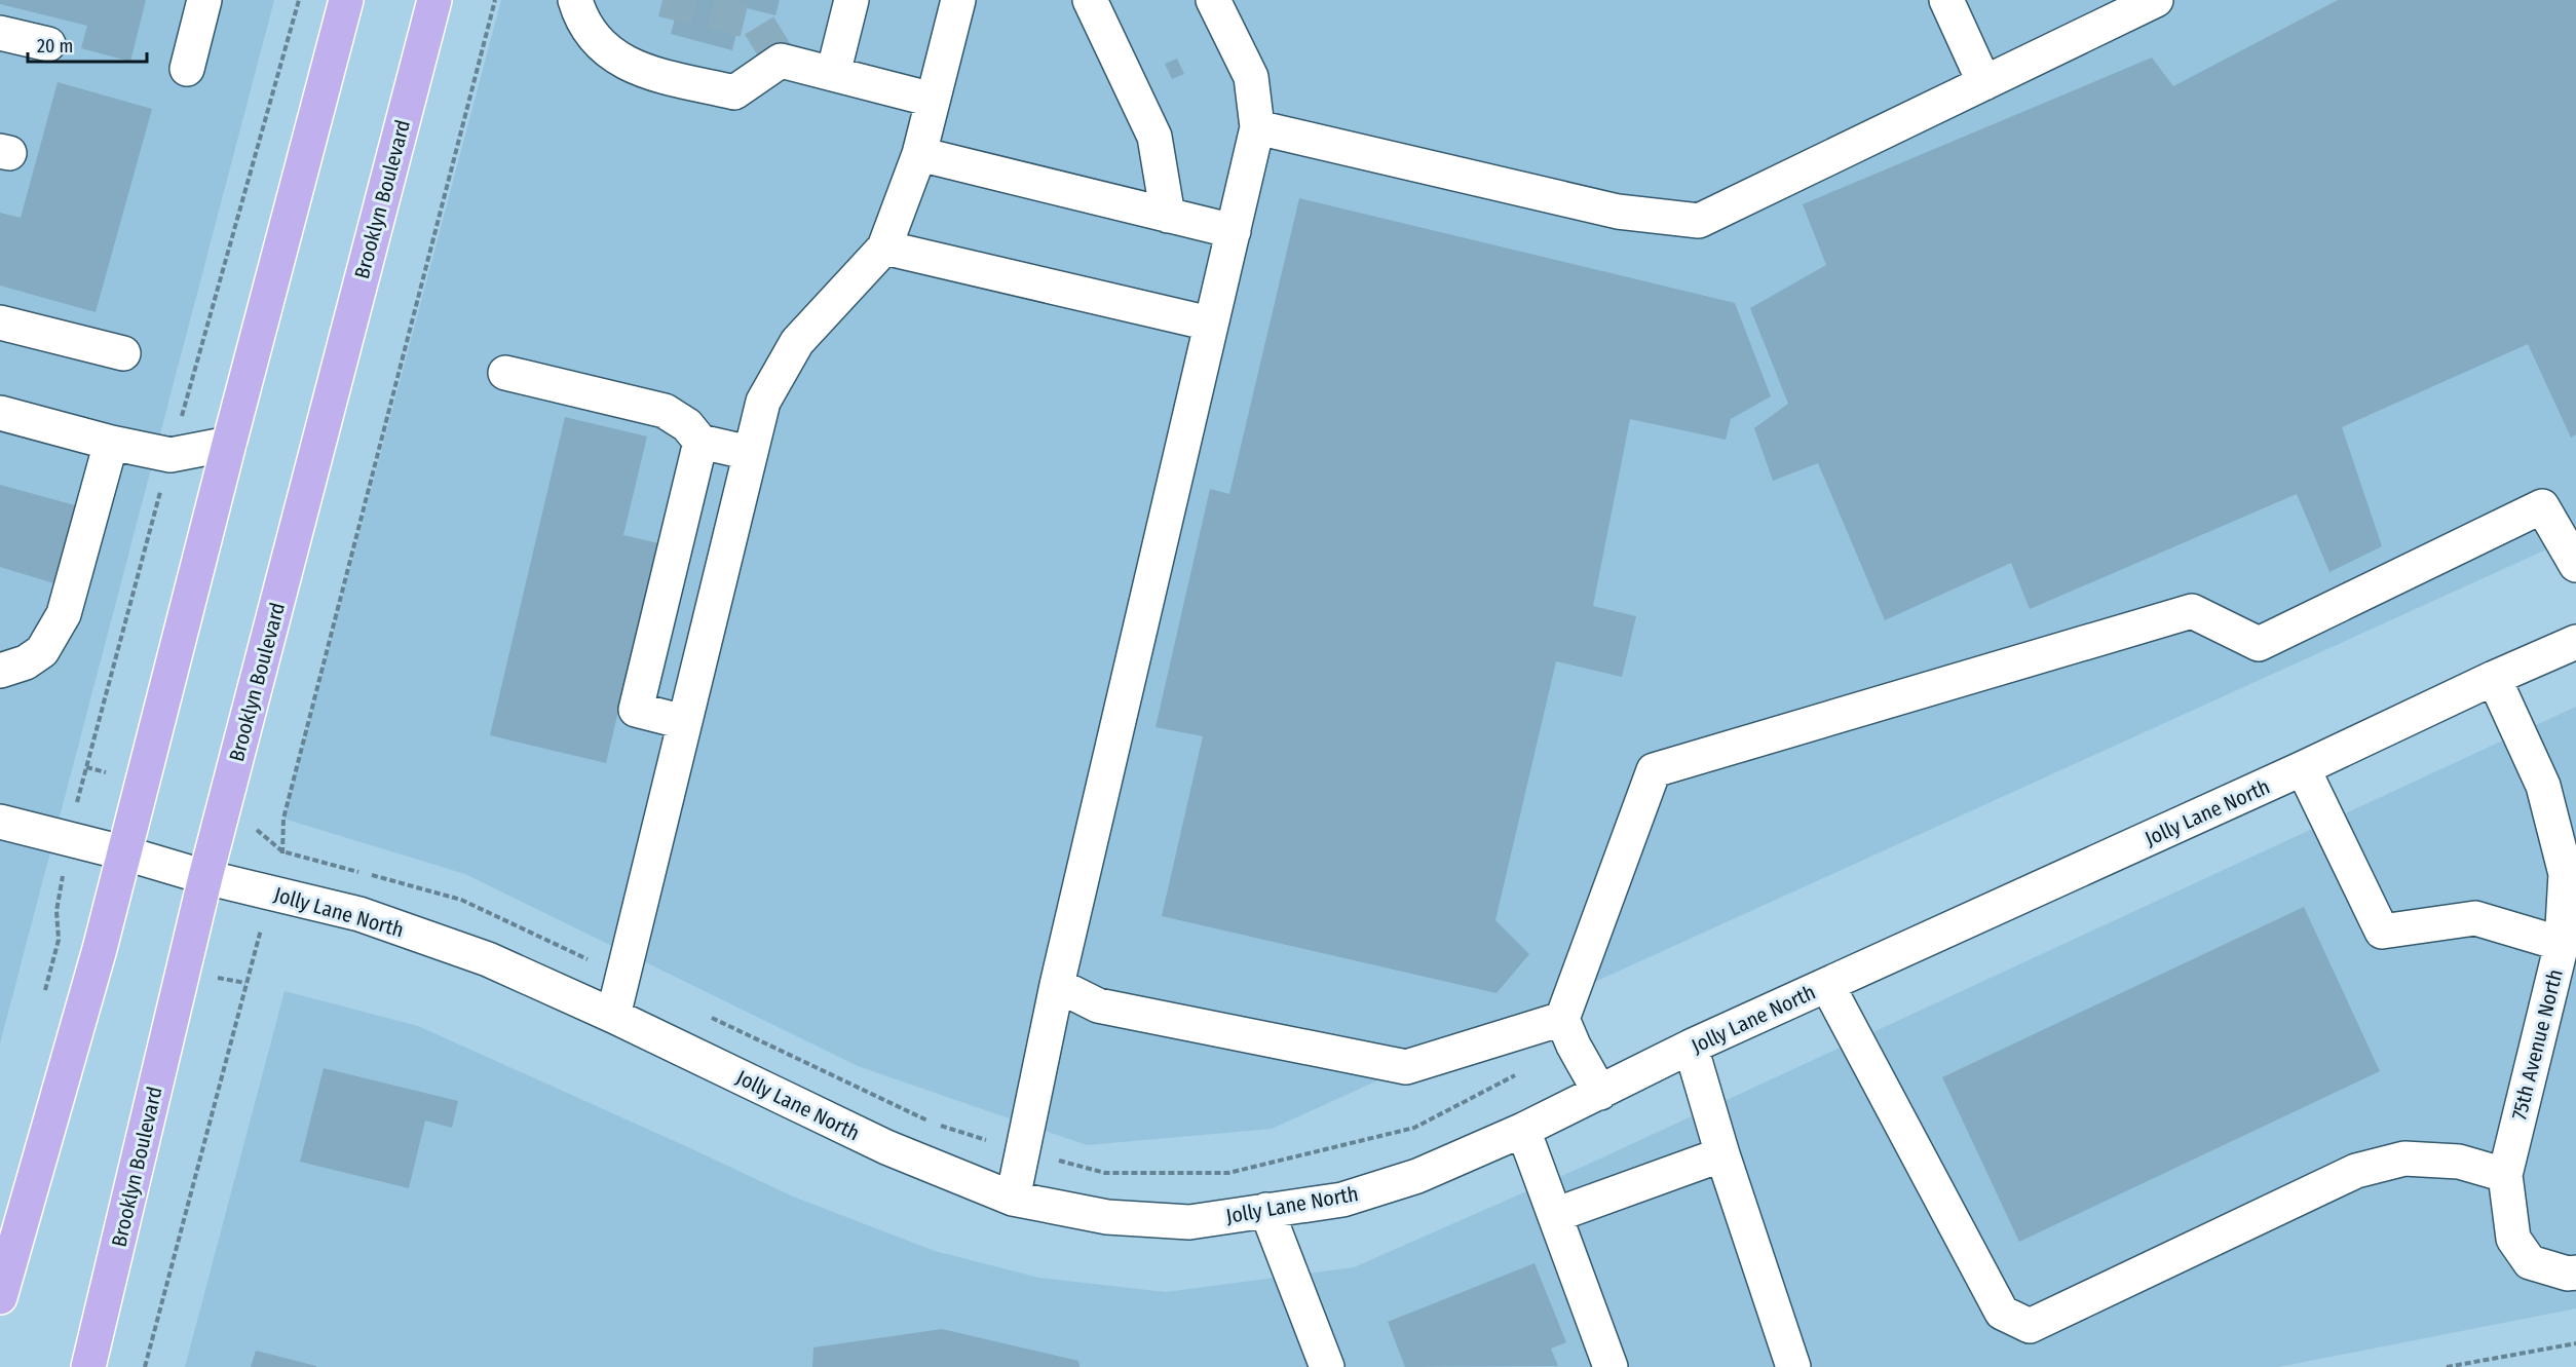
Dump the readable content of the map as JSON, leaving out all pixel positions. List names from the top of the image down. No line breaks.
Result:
{"streets":{"main road":["Brooklyn Boulevard"],"street":["Jolly Lane North","75th Avenue North"]},"crossings":[["Brooklyn Boulevard","Jolly Lane North"],["Jolly Lane North","75th Avenue North"]],"scale_bar":"20 m"}
